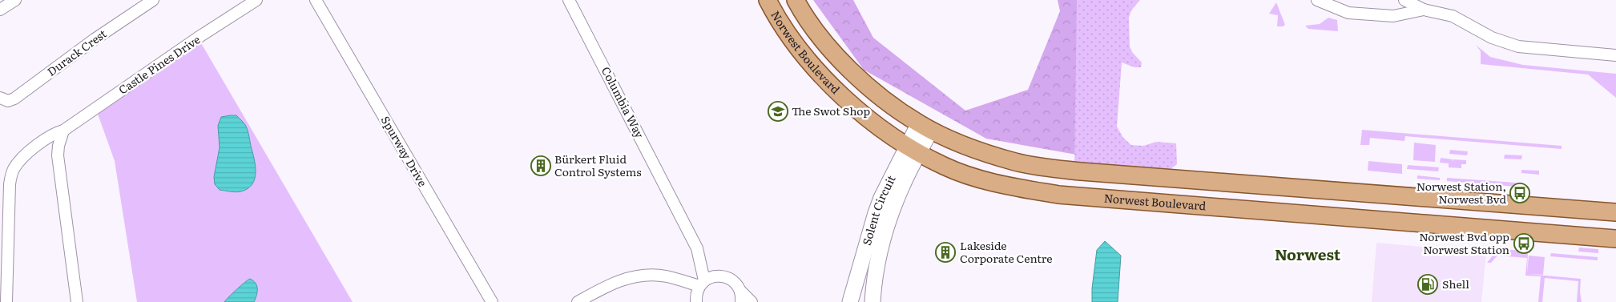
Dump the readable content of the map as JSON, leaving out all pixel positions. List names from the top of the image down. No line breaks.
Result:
{"streets":{"main road":["Norwest Boulevard"],"street":["Durack Crest","Castle Pines Drive","Columbia Way","Spurway Drive","Solent Circuit"]},"crossings":[["Norwest Boulevard","Solent Circuit"]],"districts":["Norwest"],"places":{"school or university":["The Swot Shop"],"building":["Bürkert Fluid Control Systems","Lakeside Corporate Centre"],"bus stop":["Norwest Station, Norwest Bvd","Norwest Bvd opp Norwest Station"],"fuel station":["Shell"]}}
